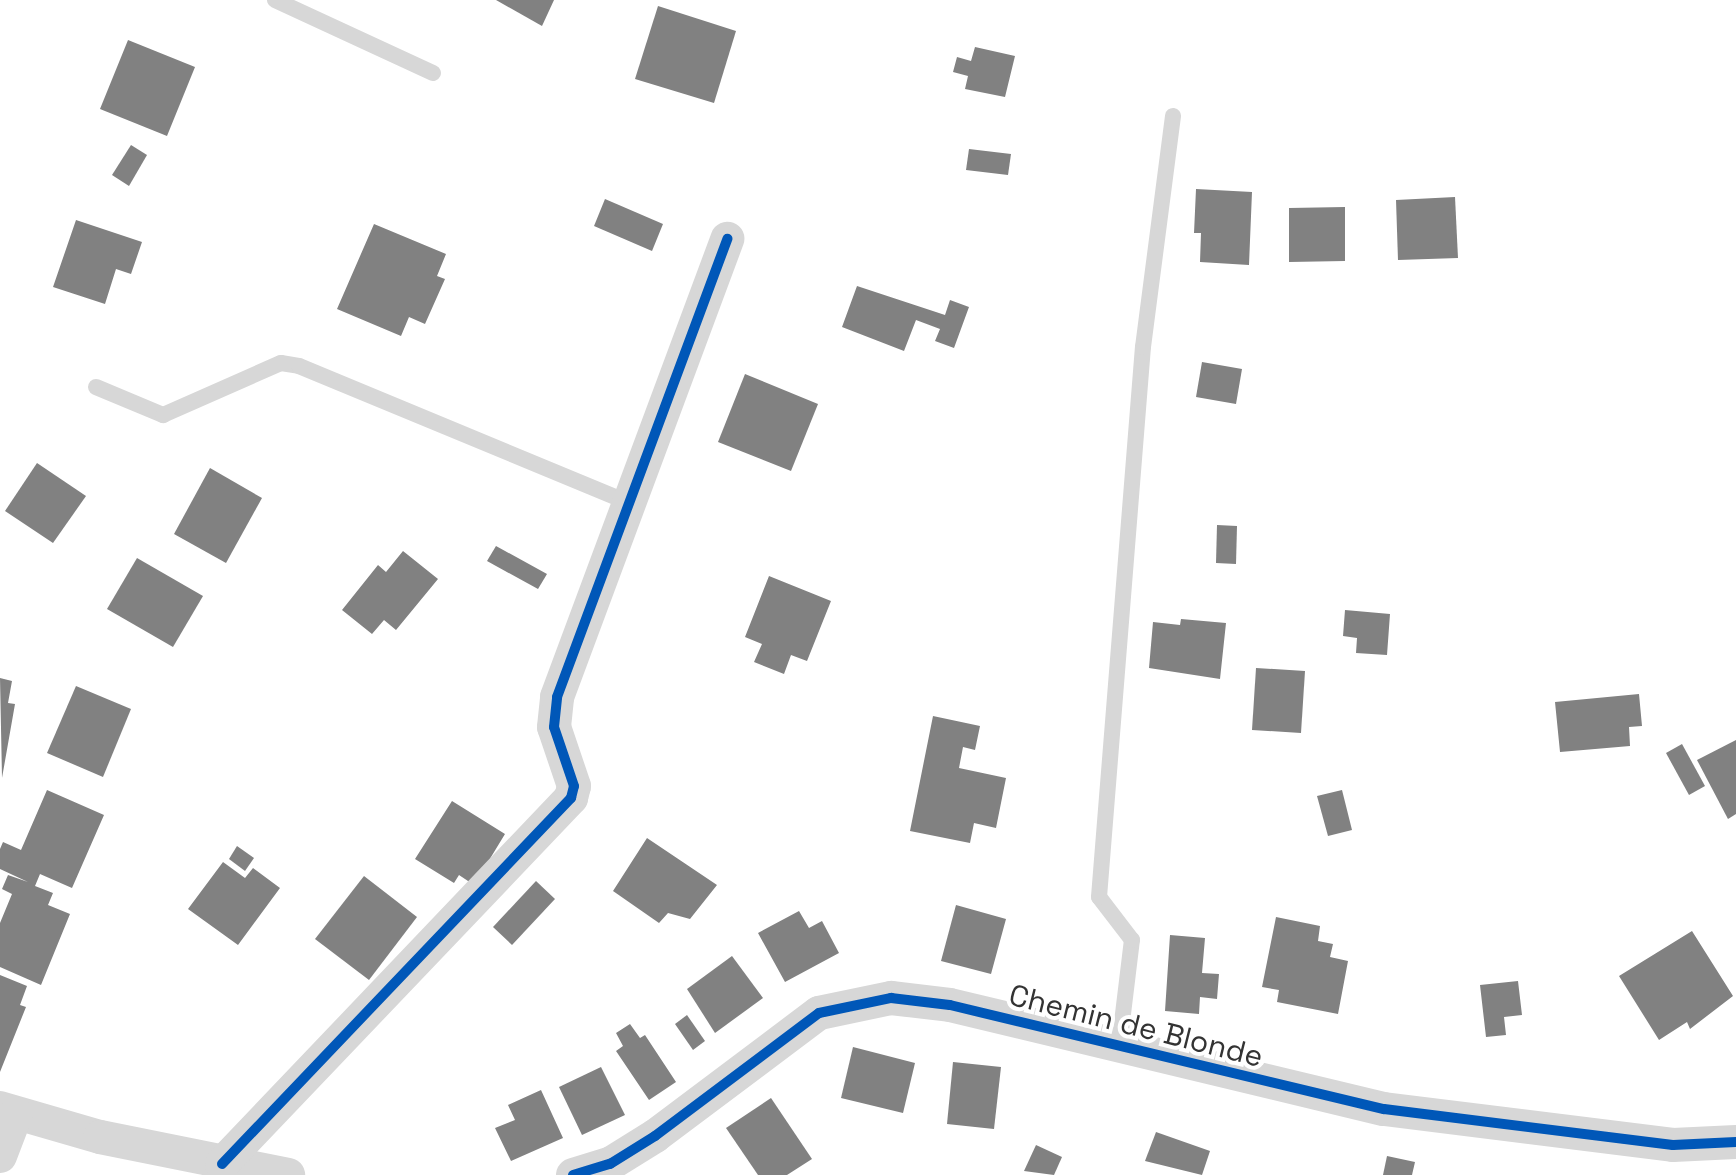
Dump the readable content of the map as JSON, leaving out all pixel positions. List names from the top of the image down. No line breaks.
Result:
{"streets":{"street":["Chemin de Blonde"]}}
